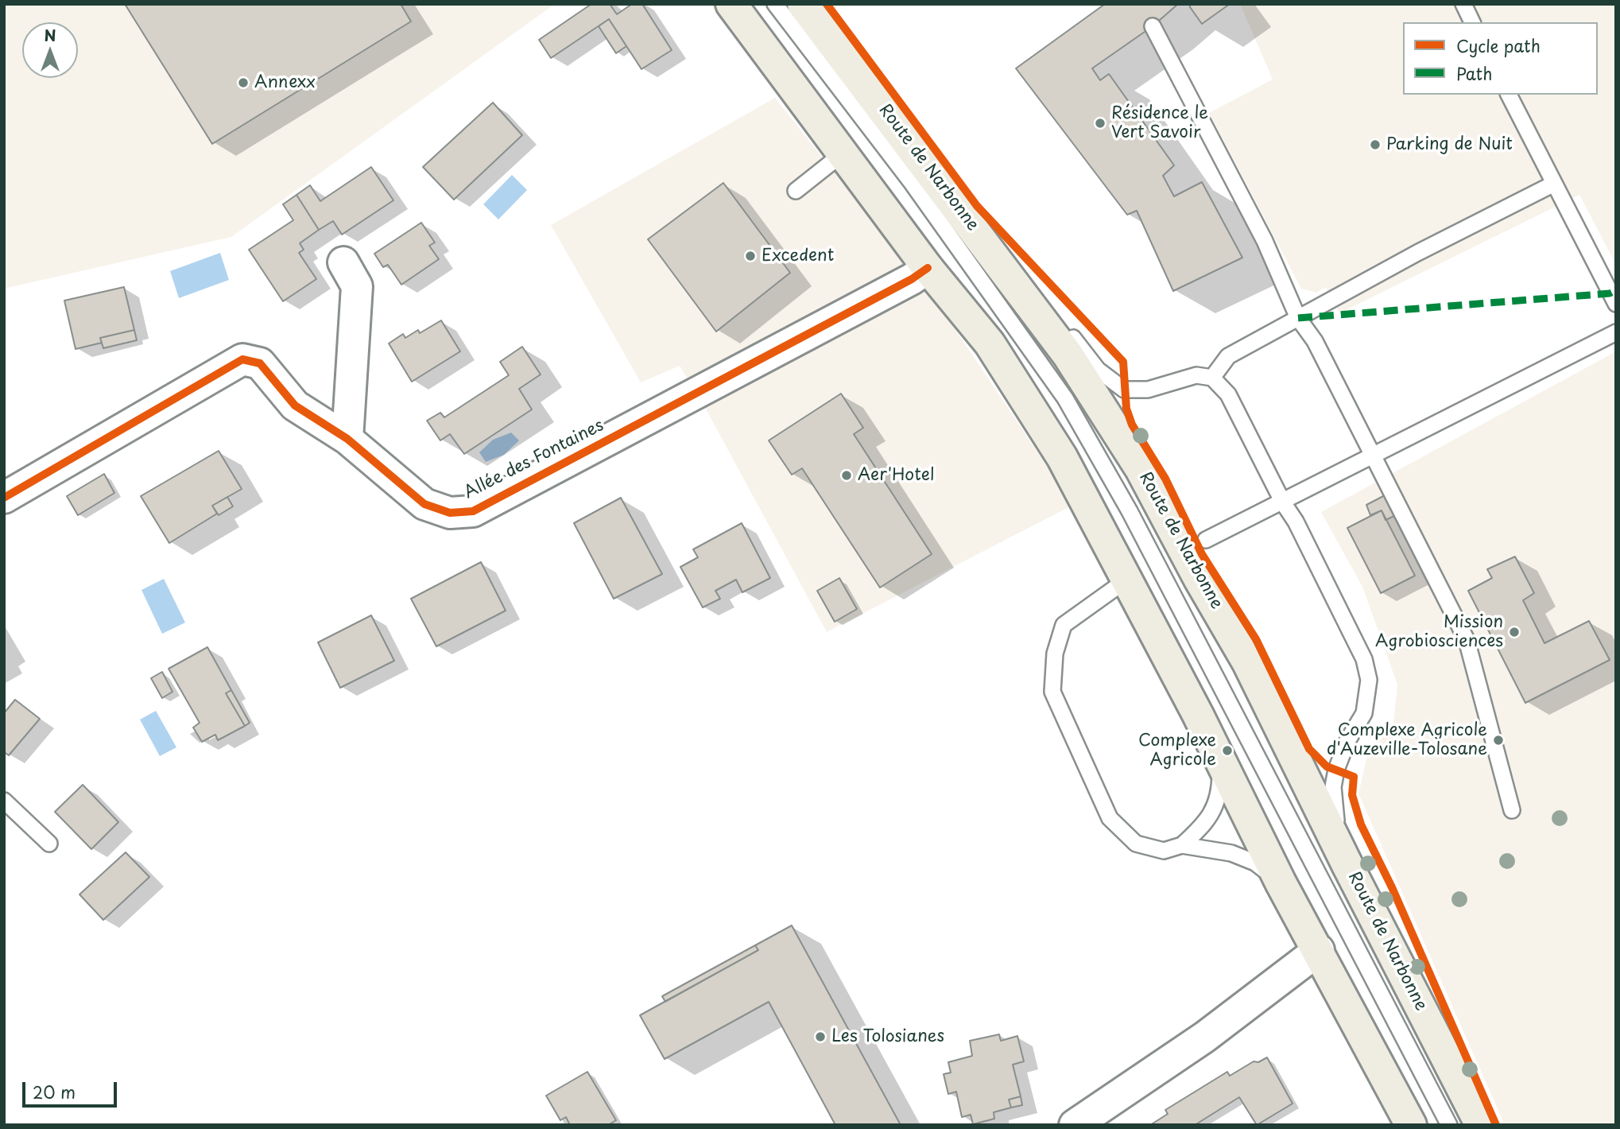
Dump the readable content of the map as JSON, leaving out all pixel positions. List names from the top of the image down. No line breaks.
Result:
{"streets":{"main road":["Route de Narbonne"],"street":["Allée des Fontaines"]},"places":["Annexx","Résidence le Vert Savoir","Parking de Nuit","Excedent","Aer'Hotel","Mission Agrobiosciences","Complexe Agricole d'Auzeville-Tolosane","Complexe Agricole","Les Tolosianes"],"legend":["Cycle path","Path"],"scale_bar":"20 m","north":"top"}
